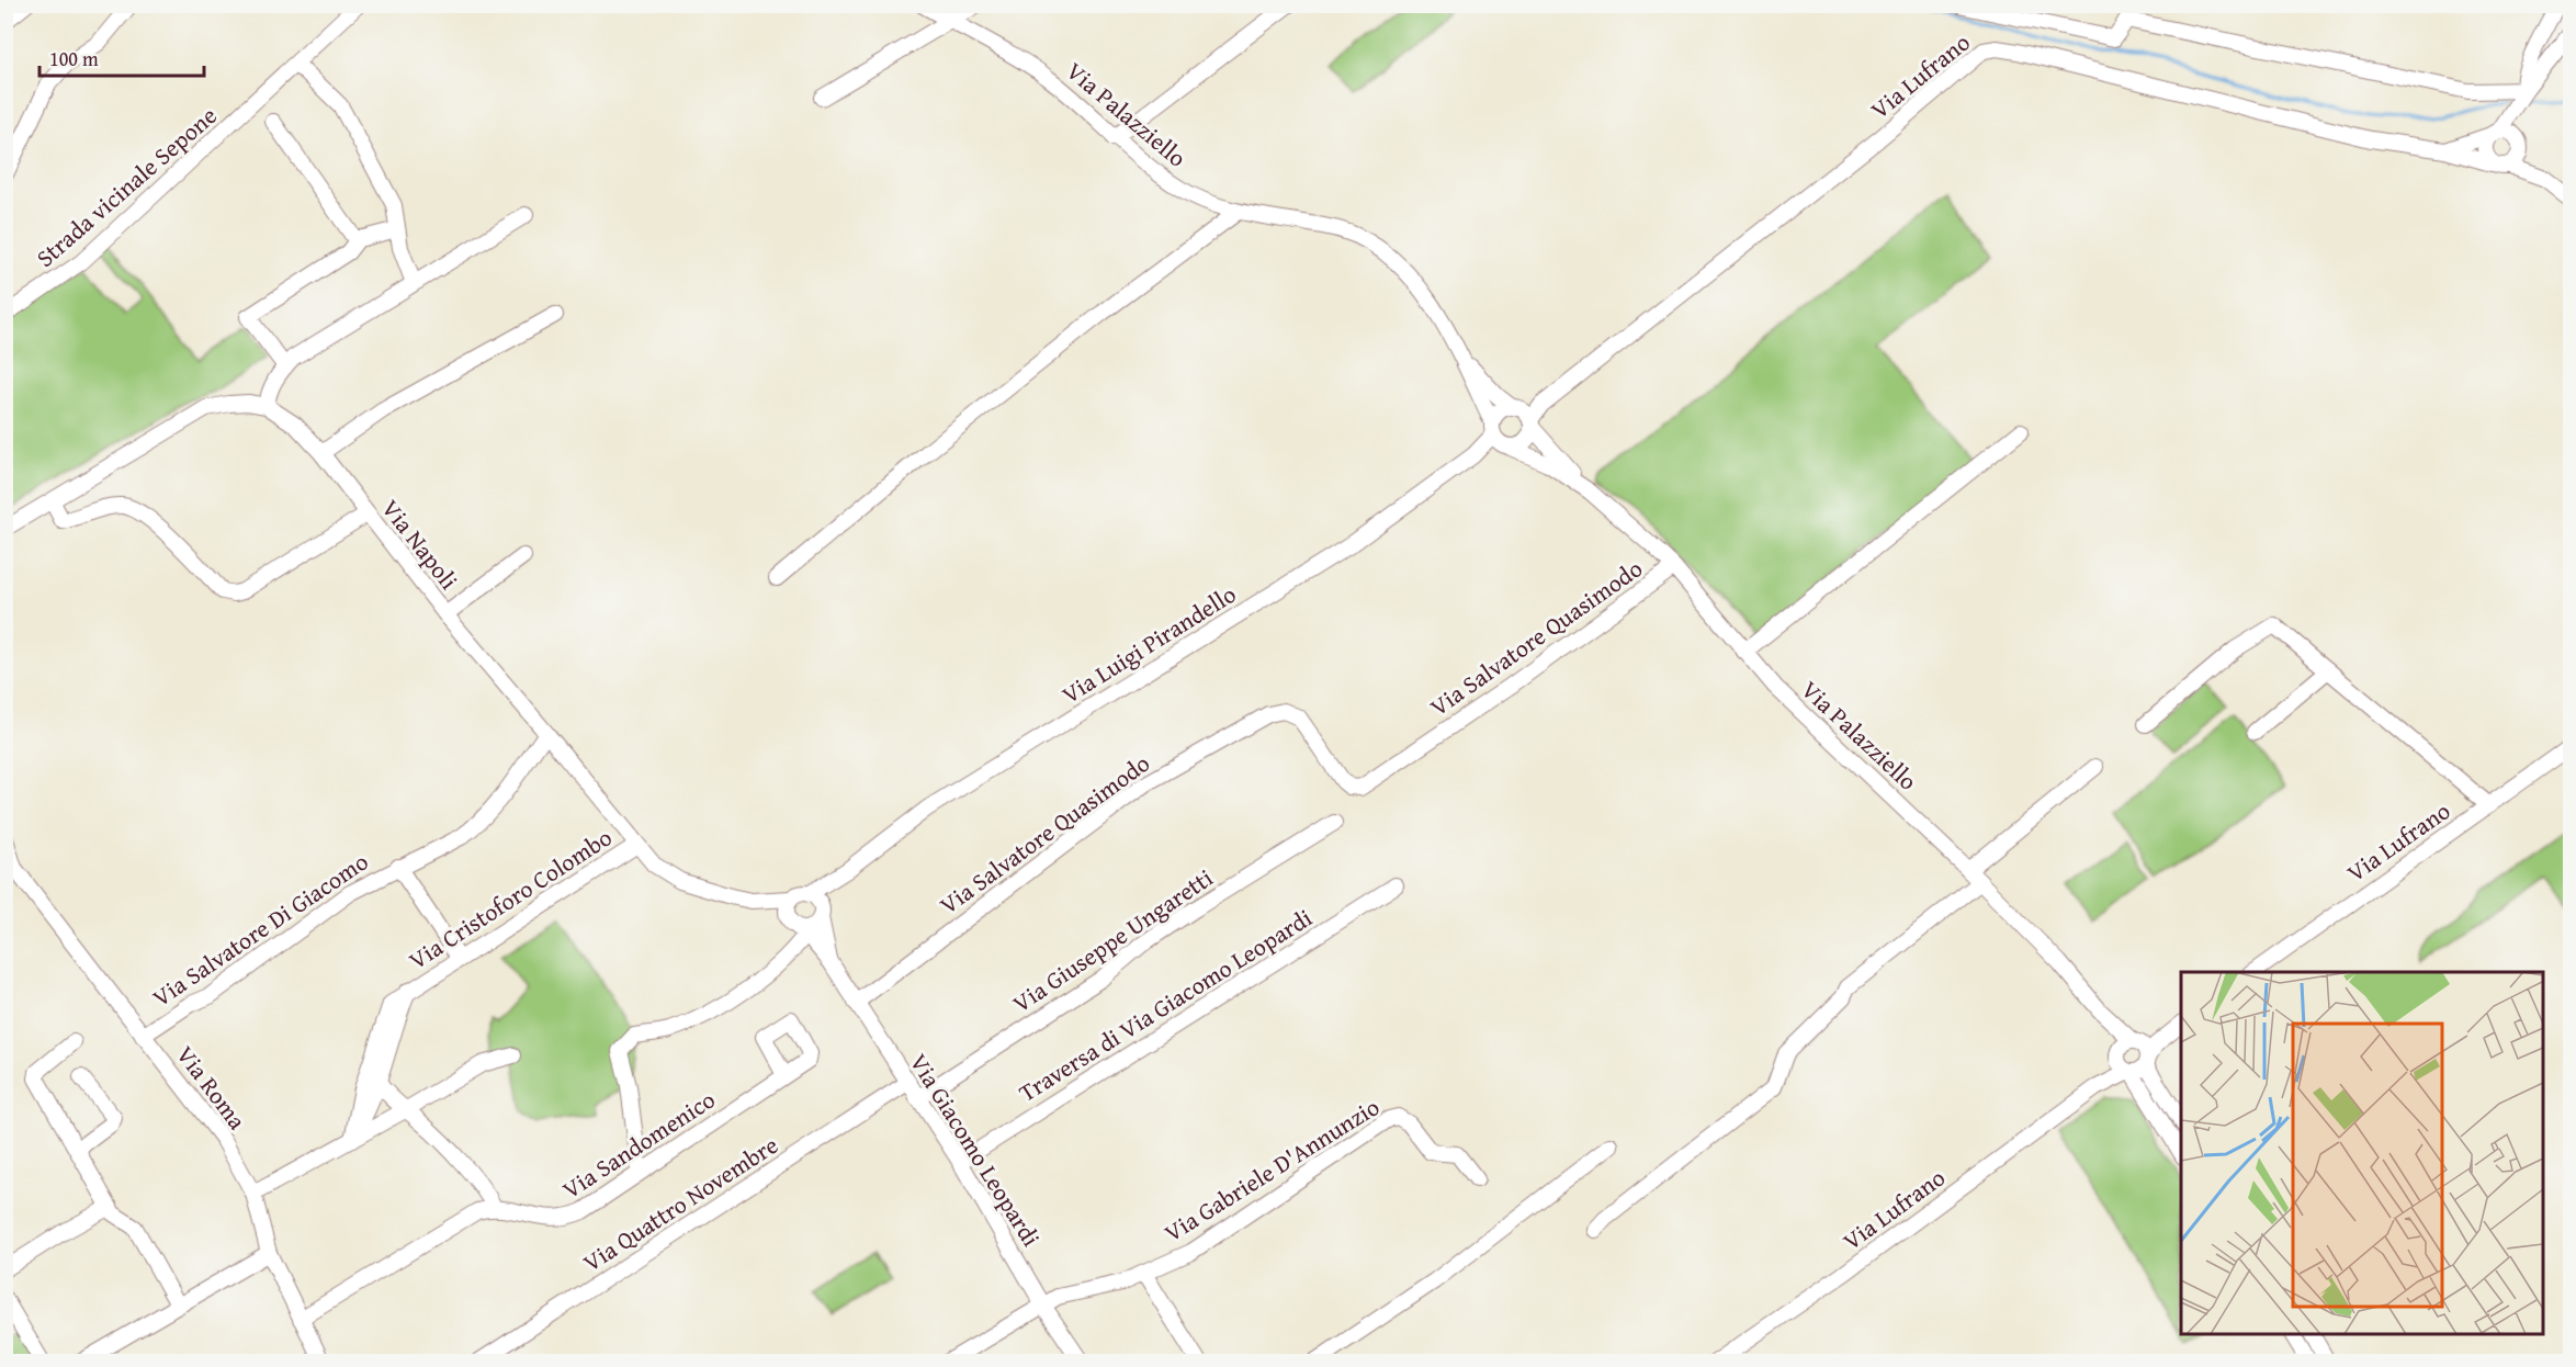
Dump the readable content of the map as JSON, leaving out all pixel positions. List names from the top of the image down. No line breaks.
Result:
{"streets":{"street":["Via Lufrano","Via Palazziello","Strada vicinale Sepone","Via Napoli","Via Salvatore Quasimodo","Via Luigi Pirandello","Via Cristoforo Colombo","Via Salvatore Di Giacomo","Via Giuseppe Ungaretti","Traversa di Via Giacomo Leopardi","Via Roma","Via Sandomenico","Via Giacomo Leopardi","Via Gabriele D'Annunzio","Via Quattro Novembre"]},"crossings":[["Via Lufrano","Via Palazziello"],["Via Lufrano","Via Luigi Pirandello"],["Via Palazziello","Via Salvatore Quasimodo"],["Via Palazziello","Via Luigi Pirandello"],["Via Napoli","Via Luigi Pirandello"],["Via Napoli","Via Cristoforo Colombo"],["Via Napoli","Via Salvatore Di Giacomo"],["Via Napoli","Via Giacomo Leopardi"],["Via Salvatore Quasimodo","Via Giacomo Leopardi"],["Via Luigi Pirandello","Via Sandomenico"],["Via Luigi Pirandello","Via Giacomo Leopardi"],["Via Salvatore Di Giacomo","Via Roma"],["Via Giuseppe Ungaretti","Via Giacomo Leopardi"],["Traversa di Via Giacomo Leopardi","Via Giacomo Leopardi"],["Via Giacomo Leopardi","Via Gabriele D'Annunzio"],["Via Giacomo Leopardi","Via Quattro Novembre"]],"scale_bar":"100 m"}
